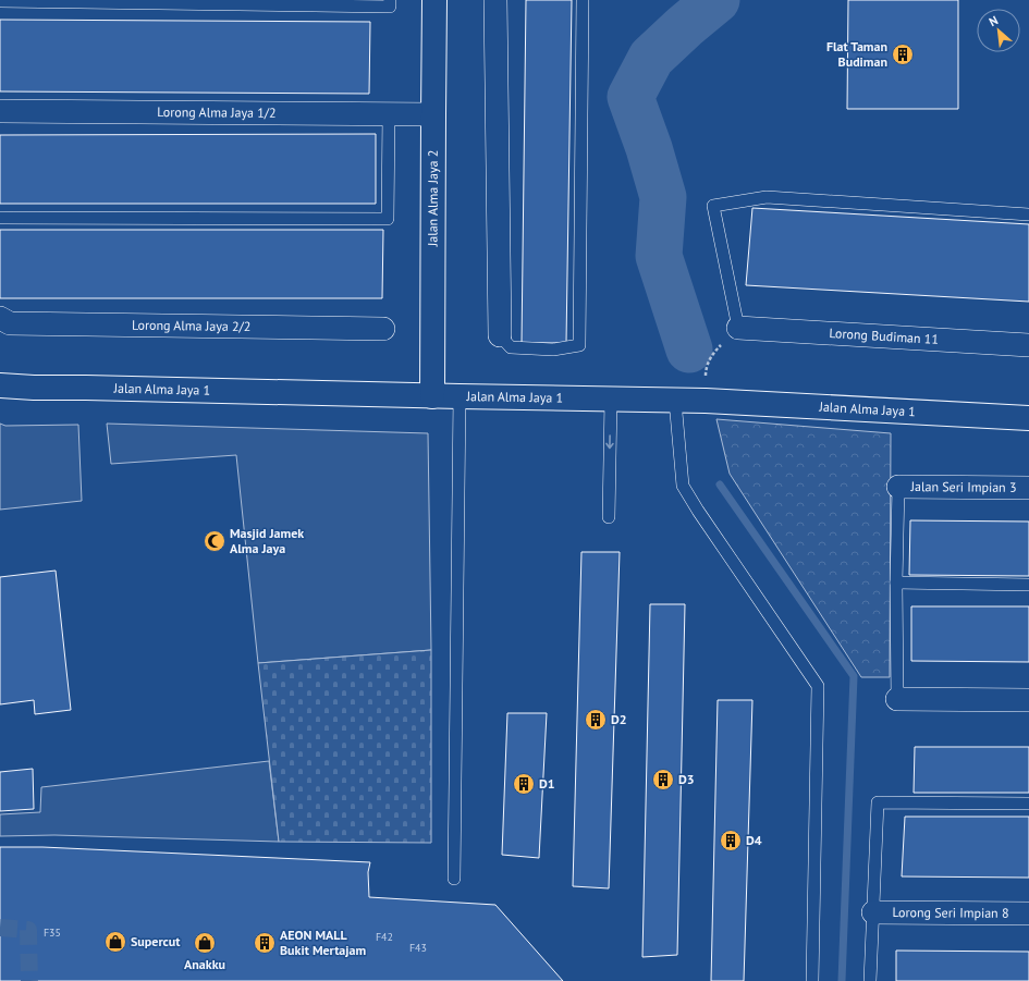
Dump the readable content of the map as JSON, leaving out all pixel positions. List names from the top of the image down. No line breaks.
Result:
{"streets":{"street":["Lorong Alma Jaya 1/2","Jalan Alma Jaya 2","Lorong Alma Jaya 2/2","Lorong Budiman 11","Jalan Alma Jaya 1","Jalan Seri Impian 3","Lorong Seri Impian 8"]},"crossings":[["Lorong Alma Jaya 1/2","Jalan Alma Jaya 2"],["Jalan Alma Jaya 2","Jalan Alma Jaya 1"]],"places":{"building":["Flat Taman Budiman","D2","D3","D1","D4","AEON MALL Bukit Mertajam"],"mosque":["Masjid Jamek Alma Jaya"],"shop":["Supercut","Anakku"]},"house_numbers":["F35","F42","F43"],"north":"top left"}
